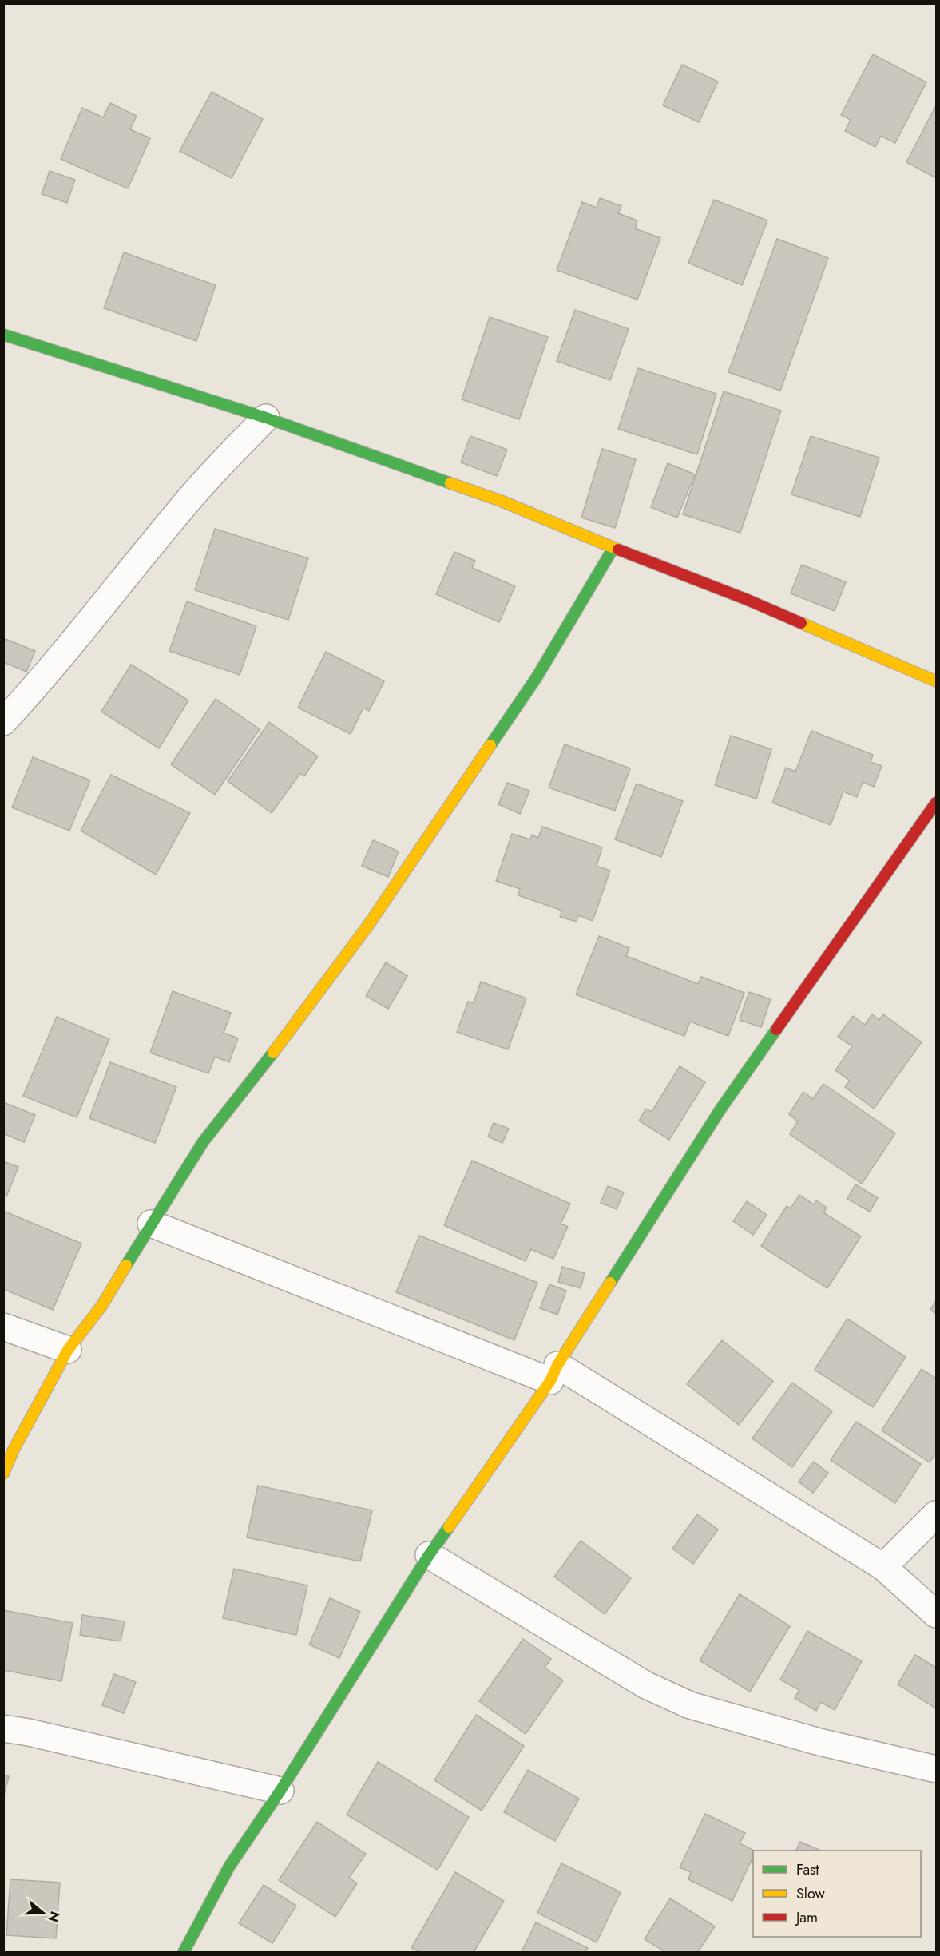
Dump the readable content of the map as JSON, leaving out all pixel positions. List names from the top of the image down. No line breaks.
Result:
{"legend":["Fast","Slow","Jam"],"north":"right"}
